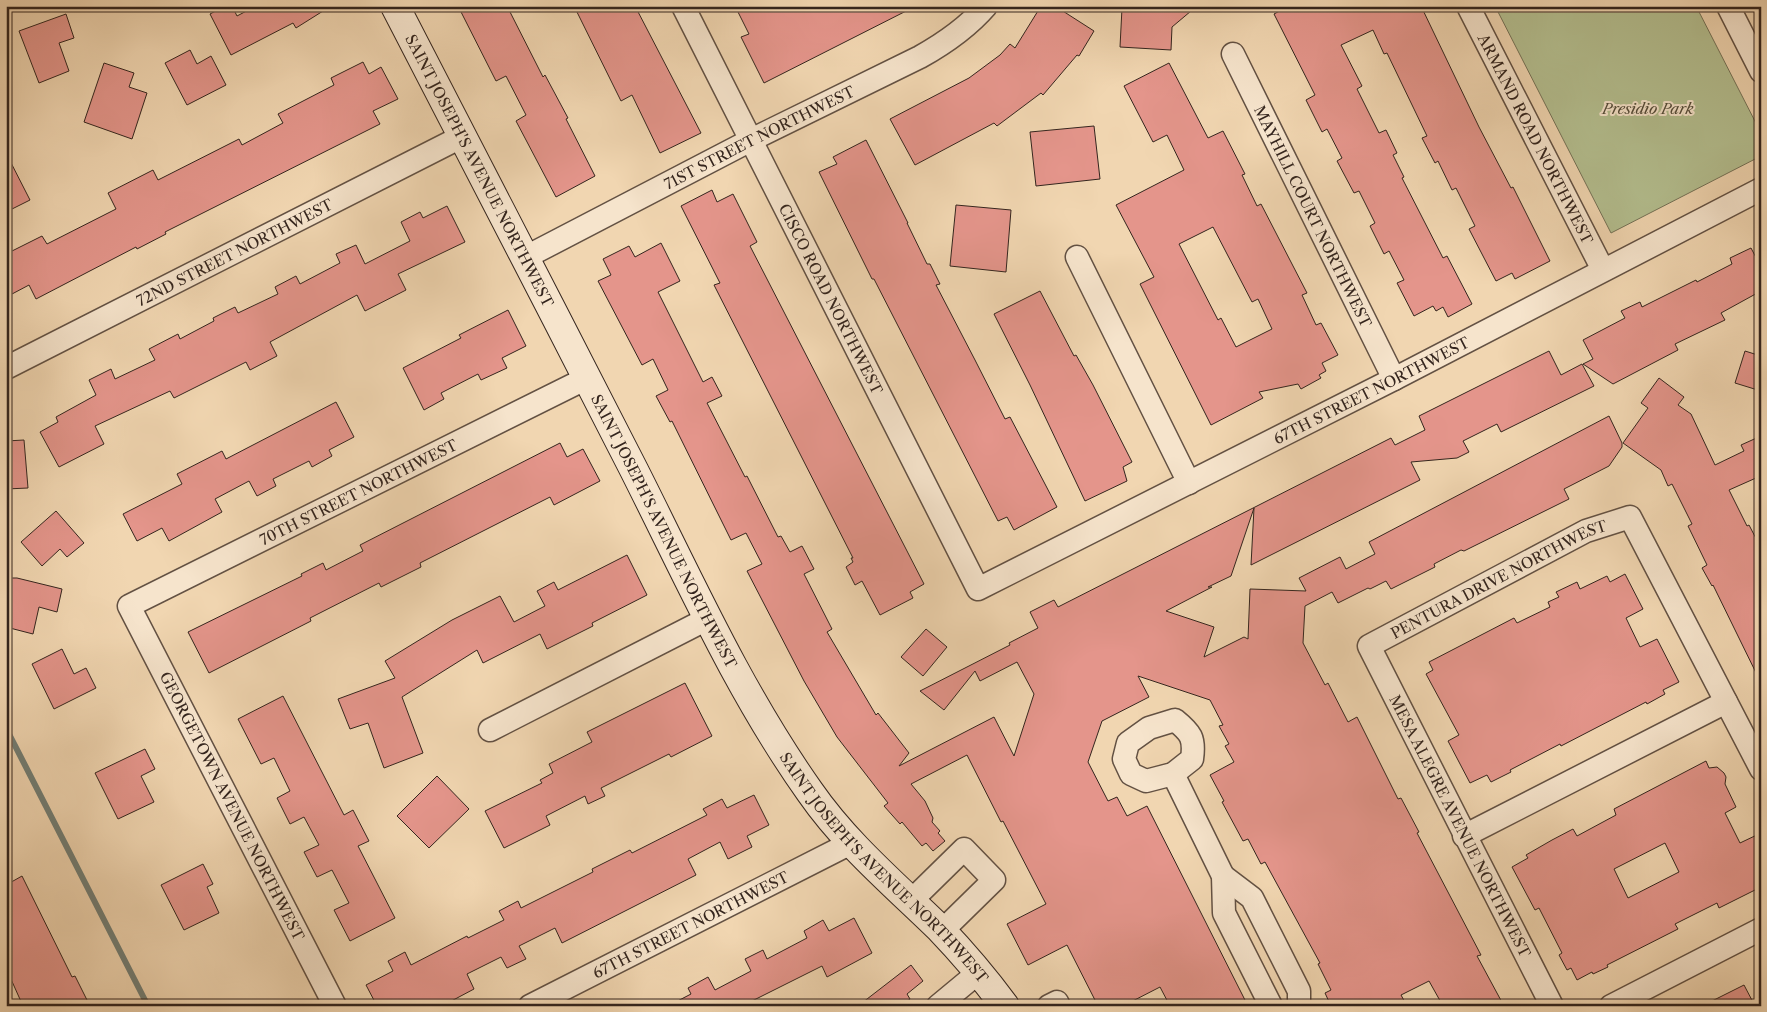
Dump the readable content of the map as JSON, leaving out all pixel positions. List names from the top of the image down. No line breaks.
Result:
{"streets":{"street":["71ST STREET NORTHWEST","ARMAND ROAD NORTHWEST","SAINT JOSEPH'S AVENUE NORTHWEST","MAYHILL COURT NORTHWEST","72ND STREET NORTHWEST","CISCO ROAD NORTHWEST","67TH STREET NORTHWEST","70TH STREET NORTHWEST","PENTURA DRIVE NORTHWEST","GEORGETOWN AVENUE NORTHWEST","MESA ALEGRE AVENUE NORTHWEST"]},"crossings":[["71ST STREET NORTHWEST","SAINT JOSEPH'S AVENUE NORTHWEST"],["71ST STREET NORTHWEST","CISCO ROAD NORTHWEST"],["ARMAND ROAD NORTHWEST","67TH STREET NORTHWEST"],["SAINT JOSEPH'S AVENUE NORTHWEST","72ND STREET NORTHWEST"],["SAINT JOSEPH'S AVENUE NORTHWEST","67TH STREET NORTHWEST"],["SAINT JOSEPH'S AVENUE NORTHWEST","70TH STREET NORTHWEST"],["MAYHILL COURT NORTHWEST","67TH STREET NORTHWEST"],["CISCO ROAD NORTHWEST","67TH STREET NORTHWEST"],["70TH STREET NORTHWEST","GEORGETOWN AVENUE NORTHWEST"],["PENTURA DRIVE NORTHWEST","MESA ALEGRE AVENUE NORTHWEST"]],"parks":["Presidio Park"]}
